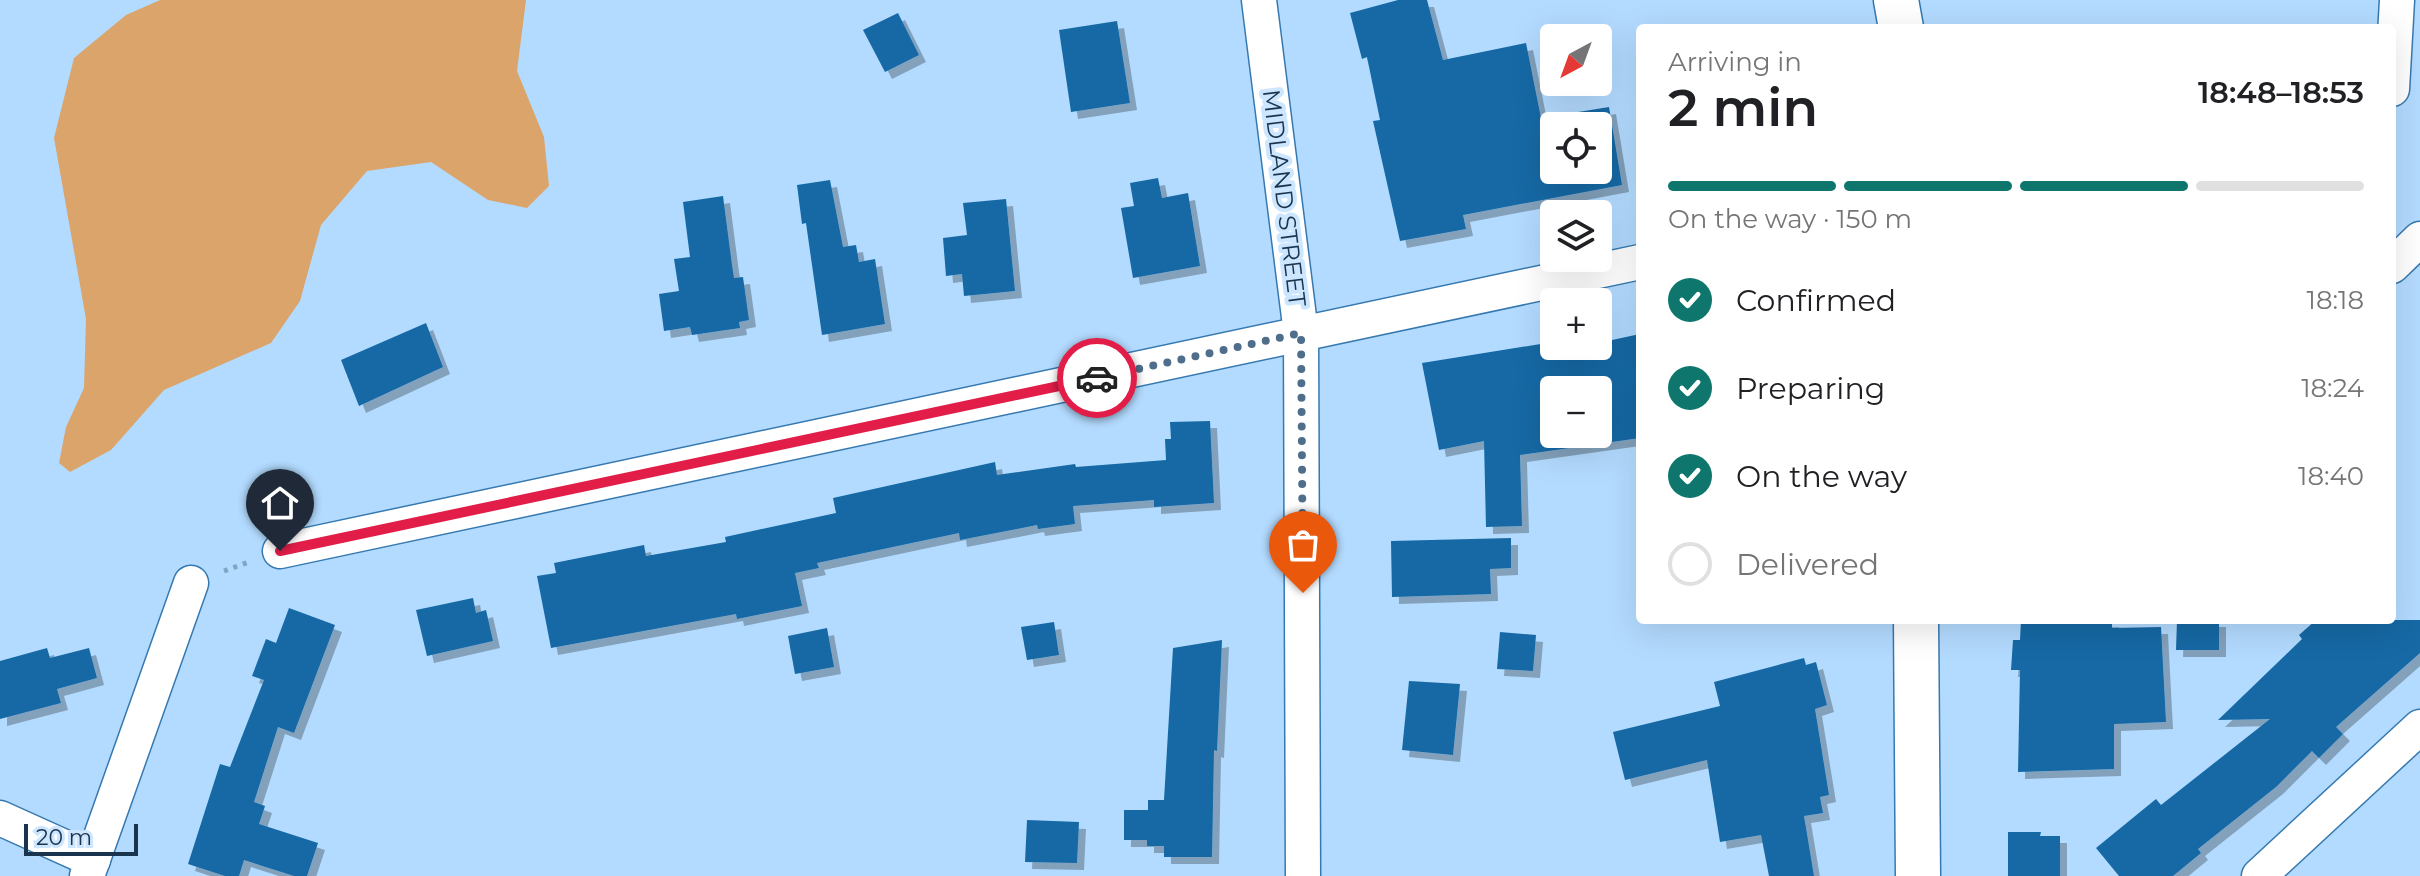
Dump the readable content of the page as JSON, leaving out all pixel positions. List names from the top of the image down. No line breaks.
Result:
{"streets":{"street":["MIDLAND STREET"]},"scale_bar":"20 m","north":"bottom left","page":{"map_buttons":["+","−"],"heading":["2 min","Arriving in","18:48–18:53"],"bar":"On the way · 150 m","list":[["Confirmed","18:18"],["Preparing","18:24"],["On the way","18:40"],"Delivered"],"scale":"20 m"}}
